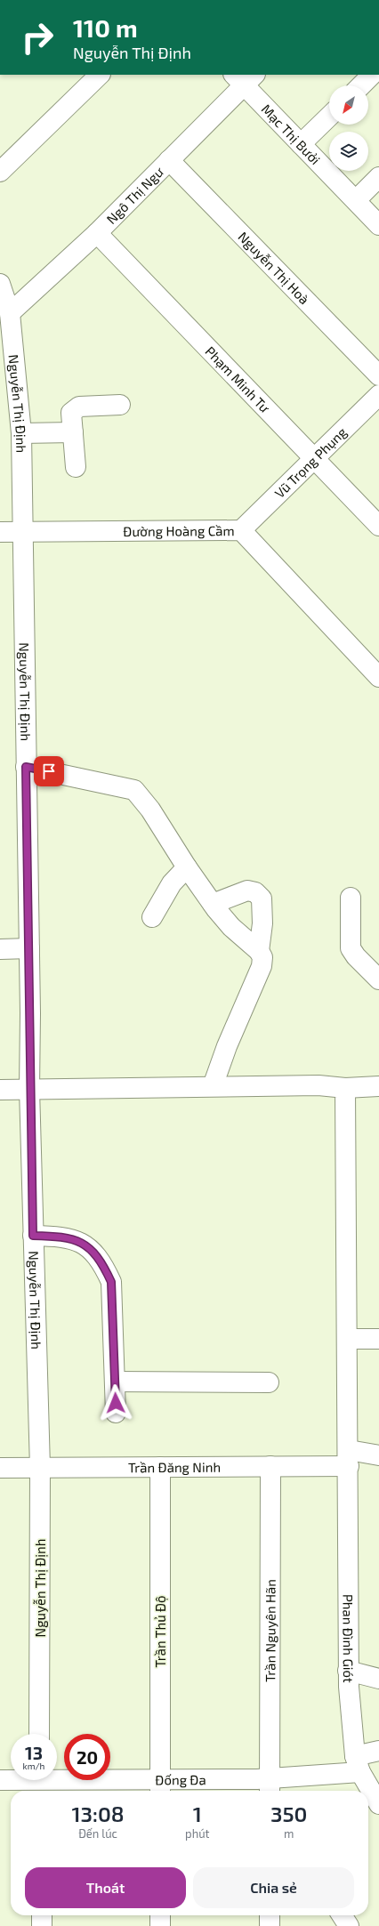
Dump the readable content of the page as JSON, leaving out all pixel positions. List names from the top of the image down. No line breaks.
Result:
{"streets":{"street":["Mạc Thị Bưởi","Ngô Thị Ngư","Nguyễn Thị Hoà","Phạm Minh Tư","Nguyễn Thị Định","Vũ Trọng Phụng","Đường Hoàng Cầm","Trần Đăng Ninh","Trần Nguyên Hãn","Trần Thủ Độ","Phan Đình Giót","Đống Đa"]},"crossings":[["Mạc Thị Bưởi","Ngô Thị Ngư"],["Ngô Thị Ngư","Nguyễn Thị Hoà"],["Ngô Thị Ngư","Phạm Minh Tư"],["Ngô Thị Ngư","Nguyễn Thị Định"],["Phạm Minh Tư","Vũ Trọng Phụng"],["Nguyễn Thị Định","Đường Hoàng Cầm"],["Nguyễn Thị Định","Trần Đăng Ninh"],["Vũ Trọng Phụng","Đường Hoàng Cầm"],["Trần Đăng Ninh","Trần Nguyên Hãn"],["Trần Đăng Ninh","Trần Thủ Độ"],["Trần Đăng Ninh","Phan Đình Giót"],["Trần Nguyên Hãn","Đống Đa"],["Trần Thủ Độ","Đống Đa"],["Phan Đình Giót","Đống Đa"]],"north":"bottom left","page":{"turn":["110 m","Nguyễn Thị Định"],"speed":"13 km/h","limit":"20","eta":["13:08","Đến lúc","1","phút","350","m"],"buttons":["Thoát","Chia sẻ"]}}
